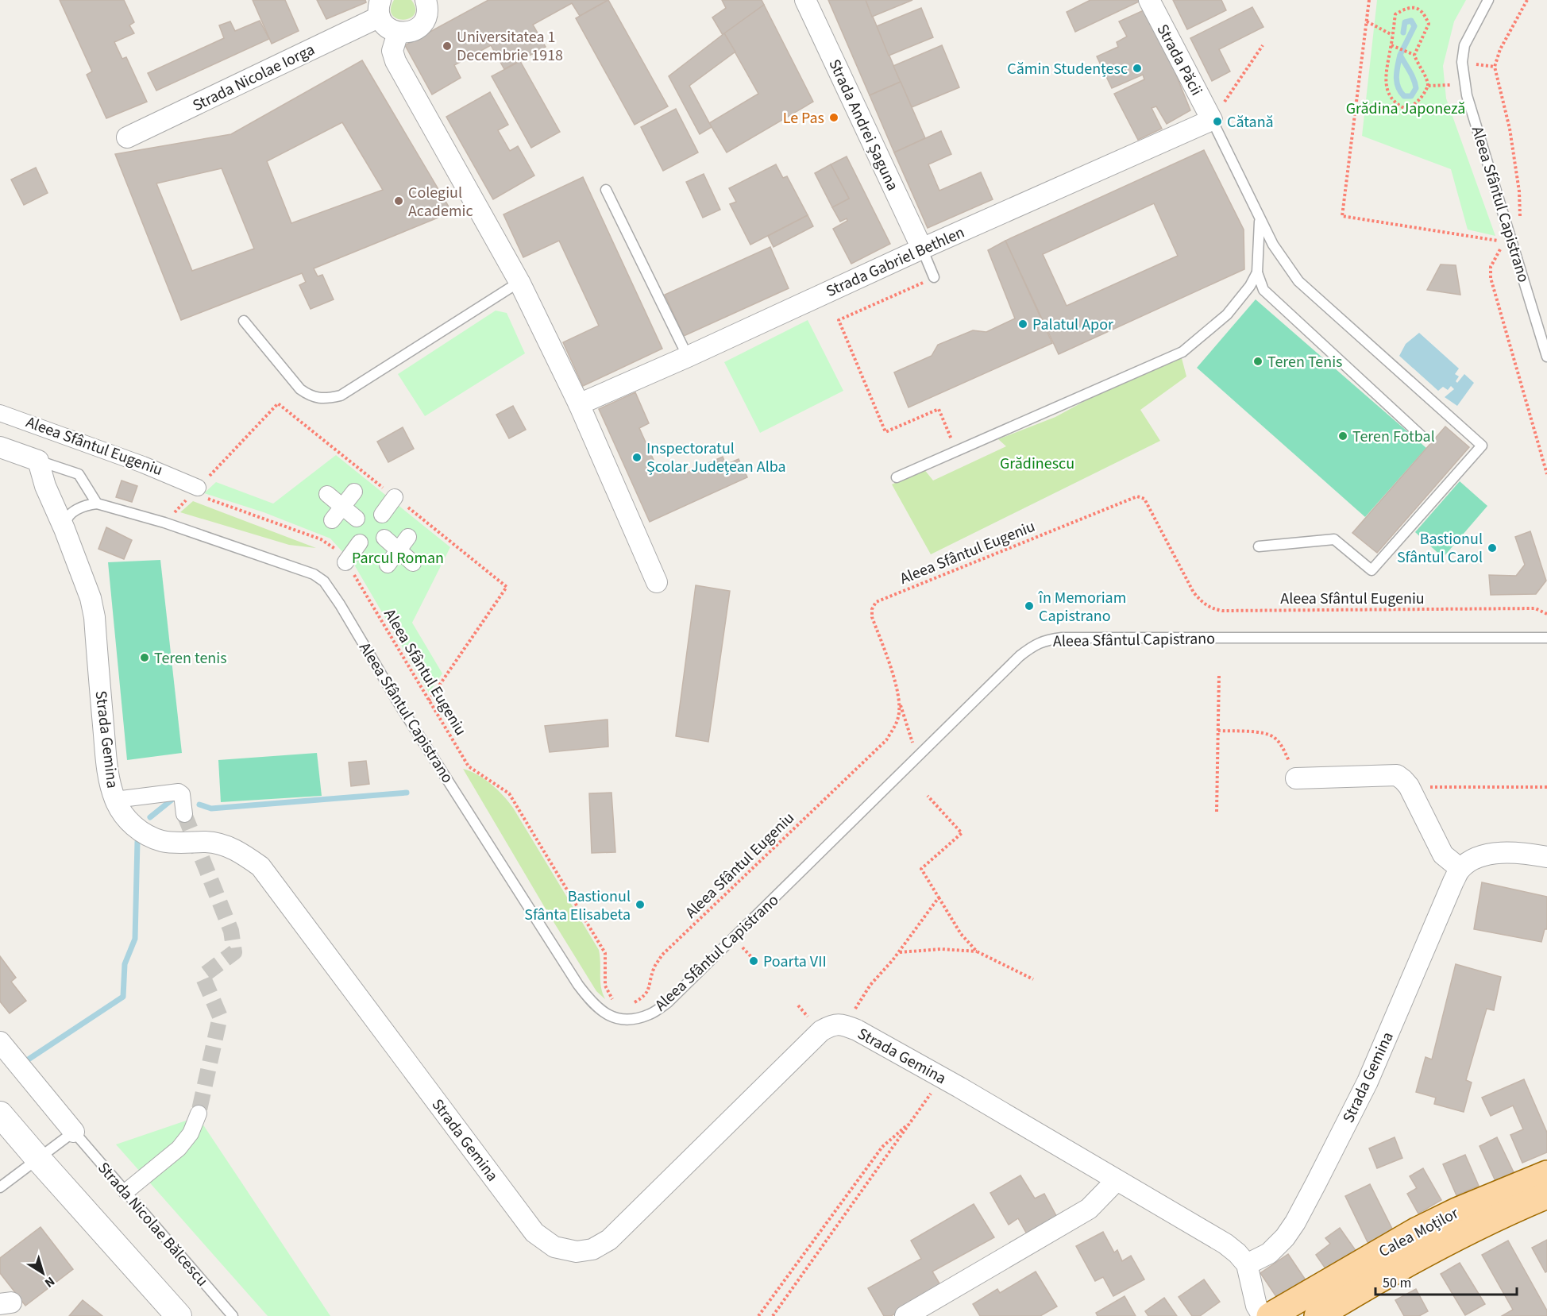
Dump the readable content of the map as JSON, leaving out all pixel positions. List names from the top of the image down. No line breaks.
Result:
{"streets":{"main road":["Calea Moților"],"street":["Strada Păcii","Strada Nicolae Iorga","Strada Andrei Șaguna","Strada Gabriel Bethlen","Strada Gemina"],"lane":["Aleea Sfântul Capistrano","Strada Nicolae Bălcescu"],"path":["Aleea Sfântul Eugeniu"]},"crossings":[["Strada Păcii","Strada Gabriel Bethlen"],["Strada Andrei Șaguna","Strada Gabriel Bethlen"]],"parks":["Grădina Japoneză","Grădinescu","Parcul Roman"],"places":["Universitatea 1 Decembrie 1918","Cămin Studențesc","Le Pas","Cătană","Colegiul Academic","Palatul Apor","Teren Tenis","Teren Fotbal","Inspectoratul Școlar Județean Alba","Bastionul Sfântul Carol","în Memoriam Capistrano","Teren tenis","Bastionul Sfânta Elisabeta","Poarta VII"],"scale_bar":"50 m","north":"bottom right"}
